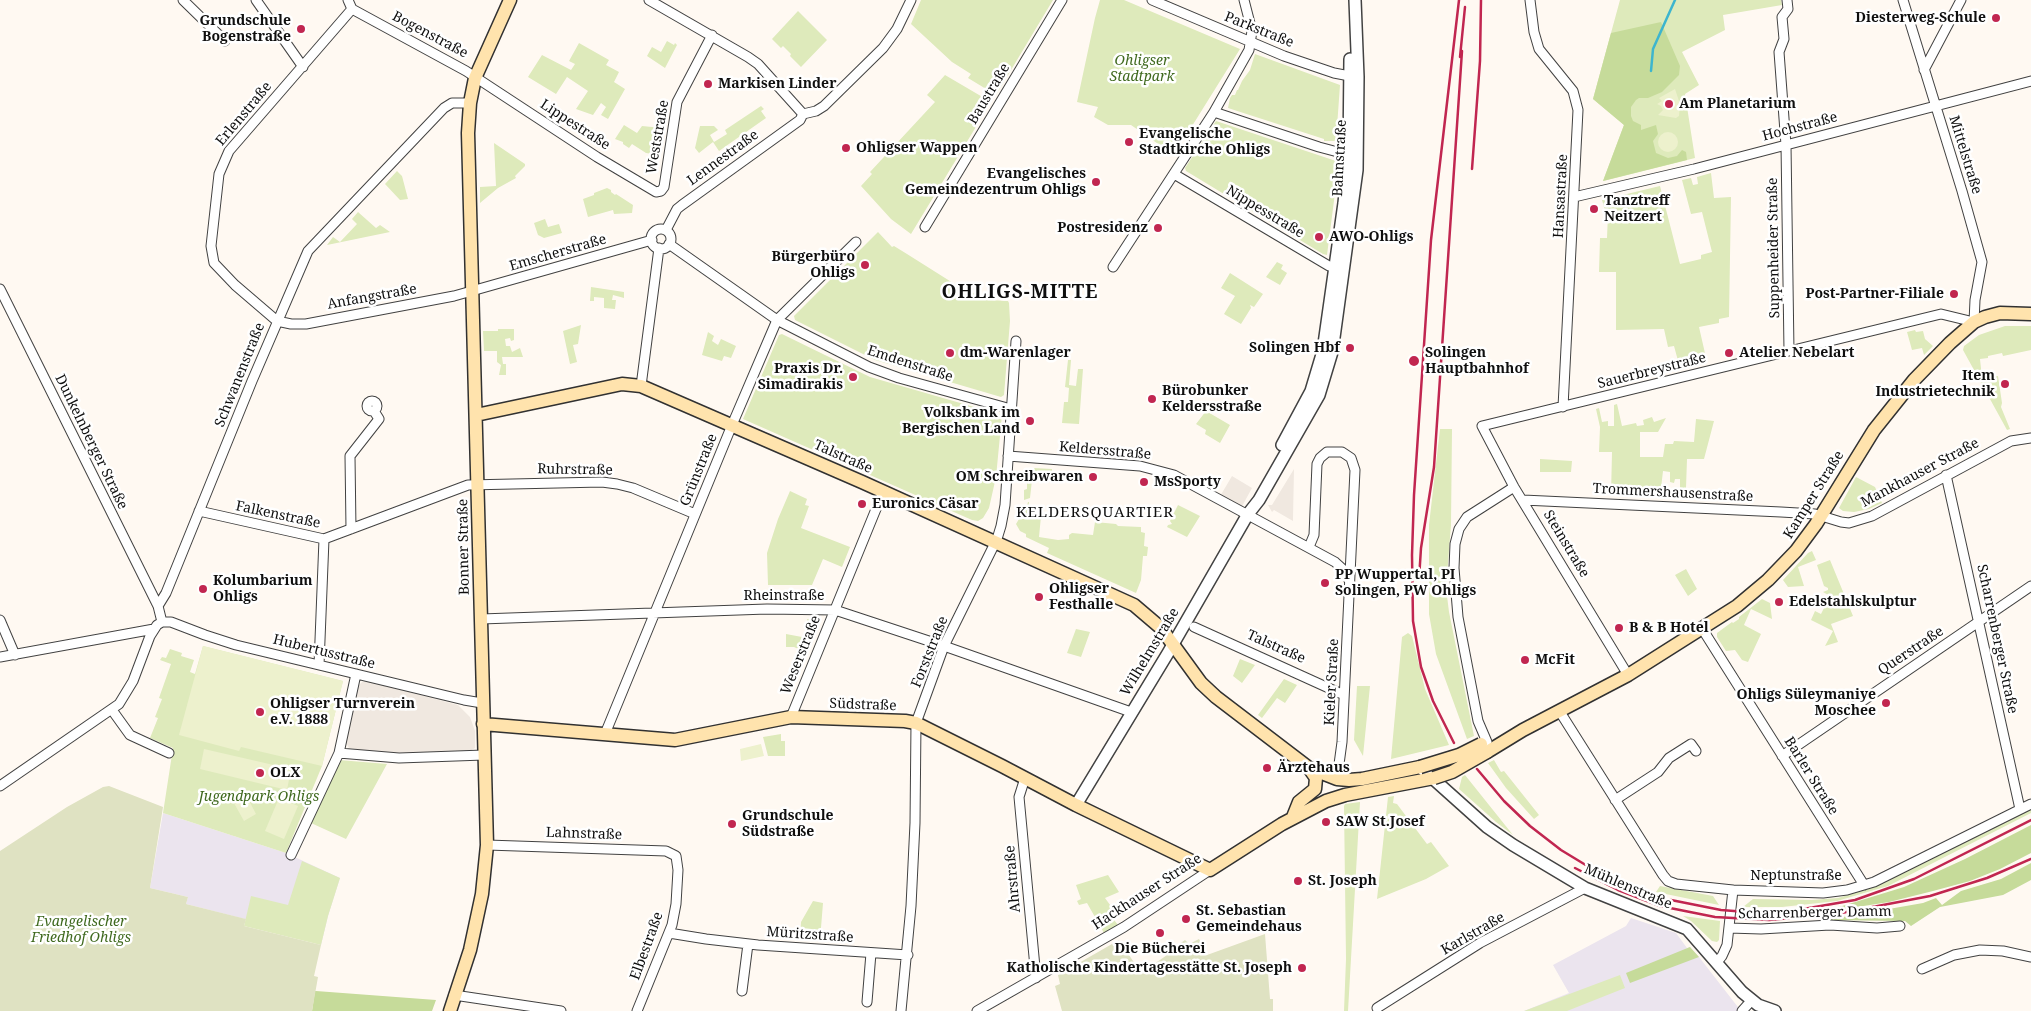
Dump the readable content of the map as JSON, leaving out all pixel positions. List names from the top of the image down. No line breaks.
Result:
{"streets":{"main road":["Talstraße","Kamper Straße","Bonner Straße","Südstraße","Hackhauser Straße"],"street":["Parkstraße","Bogenstraße","Baustraße","Erlenstraße","Lippestraße","Hochstraße","Weststraße","Mittelstraße","Lennestraße","Bahnstraße","Hansastraße","Nippesstraße","Suppenheider Straße","Emscherstraße","Anfangstraße","Emdenstraße","Sauerbreystraße","Schwanenstraße","Dunkelnberger Straße","Keldersstraße","Ruhrstraße","Grünstraße","Mankhauser Straße","Trommershausenstraße","Falkenstraße","Steinstraße","Rheinstraße","Scharrenberger Straße","Querstraße","Hubertusstraße","Forststraße","Wilhelmstraße","Weserstraße","Kieler Straße","Barler Straße","Lahnstraße","Neptunstraße","Ahrstraße","Mühlenstraße","Scharrenberger Damm","Karlstraße","Müritzstraße","Elbestraße"]},"crossings":[["Parkstraße","Bahnstraße"],["Bogenstraße","Erlenstraße"],["Bogenstraße","Lippestraße"],["Bogenstraße","Bonner Straße"],["Erlenstraße","Anfangstraße"],["Erlenstraße","Schwanenstraße"],["Lippestraße","Weststraße"],["Lippestraße","Bonner Straße"],["Hochstraße","Mittelstraße"],["Hochstraße","Hansastraße"],["Hochstraße","Suppenheider Straße"],["Mittelstraße","Sauerbreystraße"],["Mittelstraße","Kamper Straße"],["Lennestraße","Emscherstraße"],["Bahnstraße","Nippesstraße"],["Bahnstraße","Wilhelmstraße"],["Hansastraße","Sauerbreystraße"],["Suppenheider Straße","Sauerbreystraße"],["Emscherstraße","Anfangstraße"],["Emscherstraße","Bonner Straße"],["Anfangstraße","Schwanenstraße"],["Anfangstraße","Bonner Straße"],["Emdenstraße","Grünstraße"],["Emdenstraße","Forststraße"],["Sauerbreystraße","Kamper Straße"],["Sauerbreystraße","Steinstraße"],["Schwanenstraße","Dunkelnberger Straße"],["Schwanenstraße","Falkenstraße"],["Schwanenstraße","Bonner Straße"],["Keldersstraße","Forststraße"],["Keldersstraße","Wilhelmstraße"],["Talstraße","Grünstraße"],["Talstraße","Kamper Straße"],["Talstraße","Bonner Straße"],["Talstraße","Forststraße"],["Talstraße","Wilhelmstraße"],["Talstraße","Weserstraße"],["Talstraße","Kieler Straße"],["Ruhrstraße","Grünstraße"],["Ruhrstraße","Falkenstraße"],["Ruhrstraße","Bonner Straße"],["Grünstraße","Rheinstraße"],["Grünstraße","Südstraße"],["Mankhauser Straße","Trommershausenstraße"],["Mankhauser Straße","Kamper Straße"],["Mankhauser Straße","Scharrenberger Straße"],["Trommershausenstraße","Kamper Straße"],["Trommershausenstraße","Steinstraße"],["Kamper Straße","Steinstraße"],["Kamper Straße","Kieler Straße"],["Kamper Straße","Barler Straße"],["Kamper Straße","Neptunstraße"],["Kamper Straße","Mühlenstraße"],["Kamper Straße","Hackhauser Straße"],["Falkenstraße","Bonner Straße"],["Bonner Straße","Rheinstraße"],["Bonner Straße","Hubertusstraße"],["Bonner Straße","Südstraße"],["Bonner Straße","Lahnstraße"],["Rheinstraße","Forststraße"],["Rheinstraße","Wilhelmstraße"],["Rheinstraße","Weserstraße"],["Scharrenberger Straße","Querstraße"],["Scharrenberger Straße","Neptunstraße"],["Querstraße","Barler Straße"],["Forststraße","Südstraße"],["Forststraße","Müritzstraße"],["Wilhelmstraße","Südstraße"],["Weserstraße","Südstraße"],["Südstraße","Ahrstraße"],["Südstraße","Hackhauser Straße"],["Barler Straße","Neptunstraße"],["Lahnstraße","Elbestraße"],["Neptunstraße","Scharrenberger Damm"],["Ahrstraße","Hackhauser Straße"],["Mühlenstraße","Scharrenberger Damm"],["Mühlenstraße","Karlstraße"],["Müritzstraße","Elbestraße"]],"districts":["OHLIGS-MITTE","KELDERSQUARTIER"],"parks":["Ohligser Stadtpark","Jugendpark Ohligs","Evangelischer Friedhof Ohligs"],"places":["Diesterweg-Schule","Grundschule Bogenstraße","Markisen Linder","Am Planetarium","Evangelische Stadtkirche Ohligs","Ohligser Wappen","Evangelisches Gemeindezentrum Ohligs","Tanztreff Neitzert","Postresidenz","AWO-Ohligs","Bürgerbüro Ohligs","Post-Partner-Filiale","Solingen Hbf","dm-Warenlager","Atelier Nebelart","Solingen Hauptbahnhof","Praxis Dr. Simadirakis","Item Industrietechnik","Bürobunker Keldersstraße","Volksbank im Bergischen Land","OM Schreibwaren","MsSporty","Euronics Cäsar","PP Wuppertal, PI Solingen, PW Ohligs","Kolumbarium Ohligs","Ohligser Festhalle","Edelstahlskulptur","B & B Hotel","McFit","Ohligs Süleymaniye Moschee","Ohligser Turnverein e.V. 1888","Ärztehaus","OLX","SAW St.Josef","Grundschule Südstraße","St. Joseph","St. Sebastian Gemeindehaus","Die Bücherei","Katholische Kindertagesstätte St. Joseph"]}
